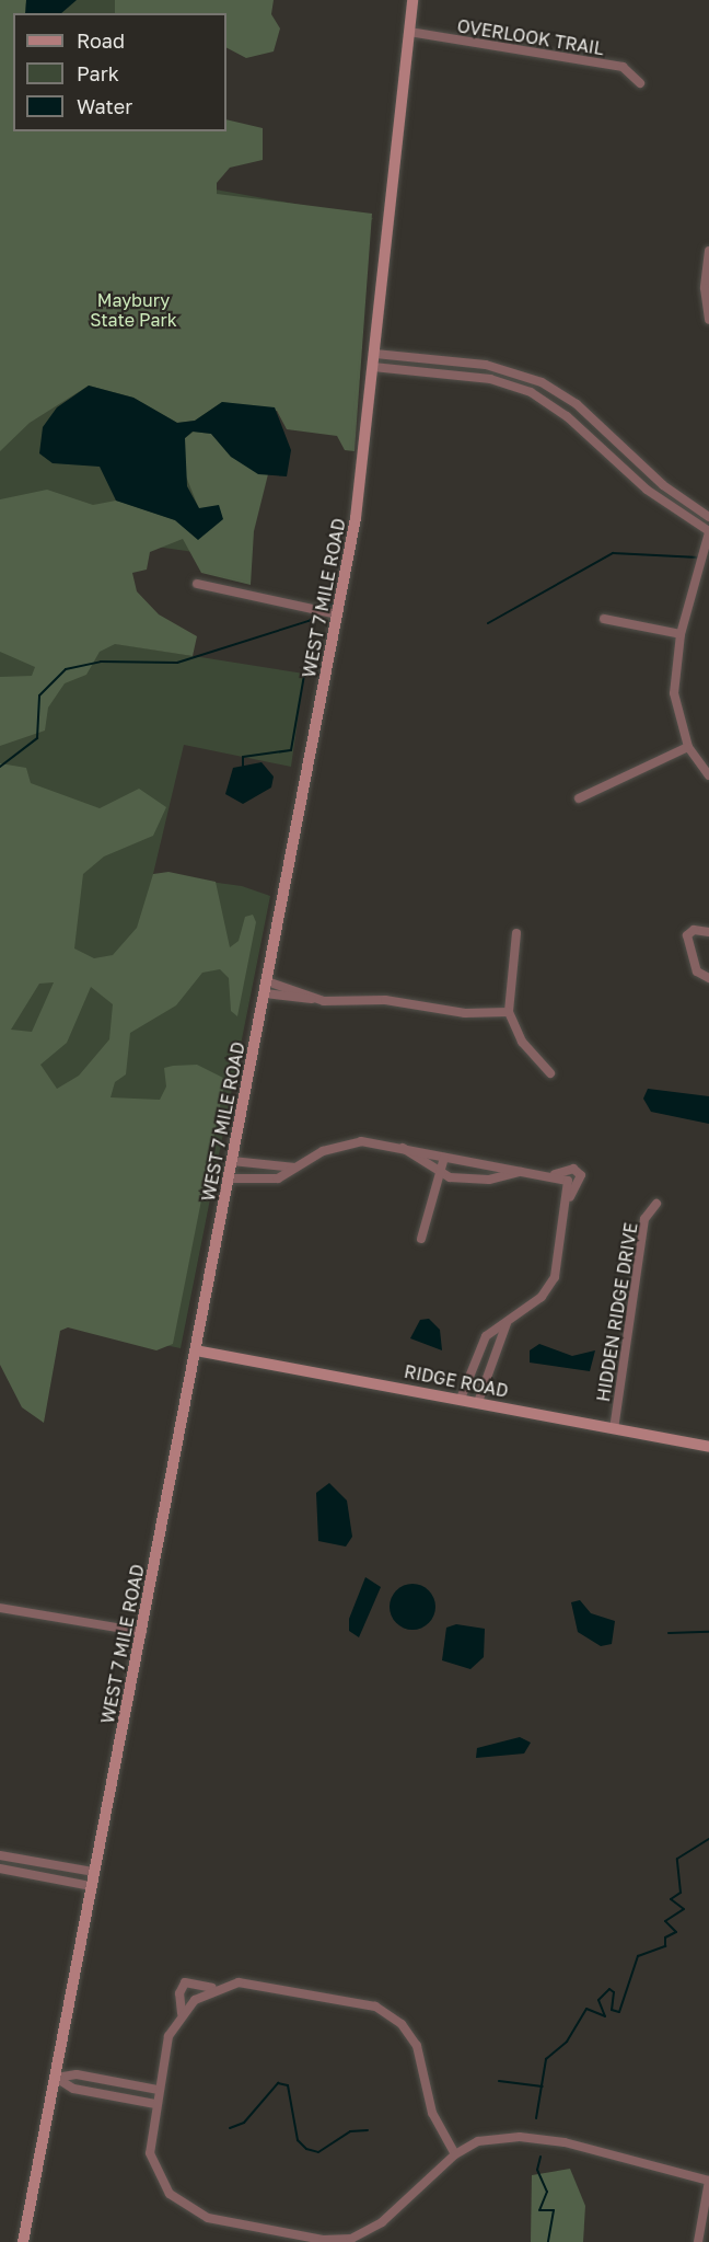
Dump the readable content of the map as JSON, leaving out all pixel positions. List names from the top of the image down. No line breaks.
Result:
{"streets":{"street":["OVERLOOK TRAIL","WEST 7 MILE ROAD","HIDDEN RIDGE DRIVE","RIDGE ROAD"]},"crossings":[["OVERLOOK TRAIL","WEST 7 MILE ROAD"],["WEST 7 MILE ROAD","RIDGE ROAD"],["HIDDEN RIDGE DRIVE","RIDGE ROAD"]],"parks":["Maybury State Park"],"legend":["Road","Park","Water"]}
